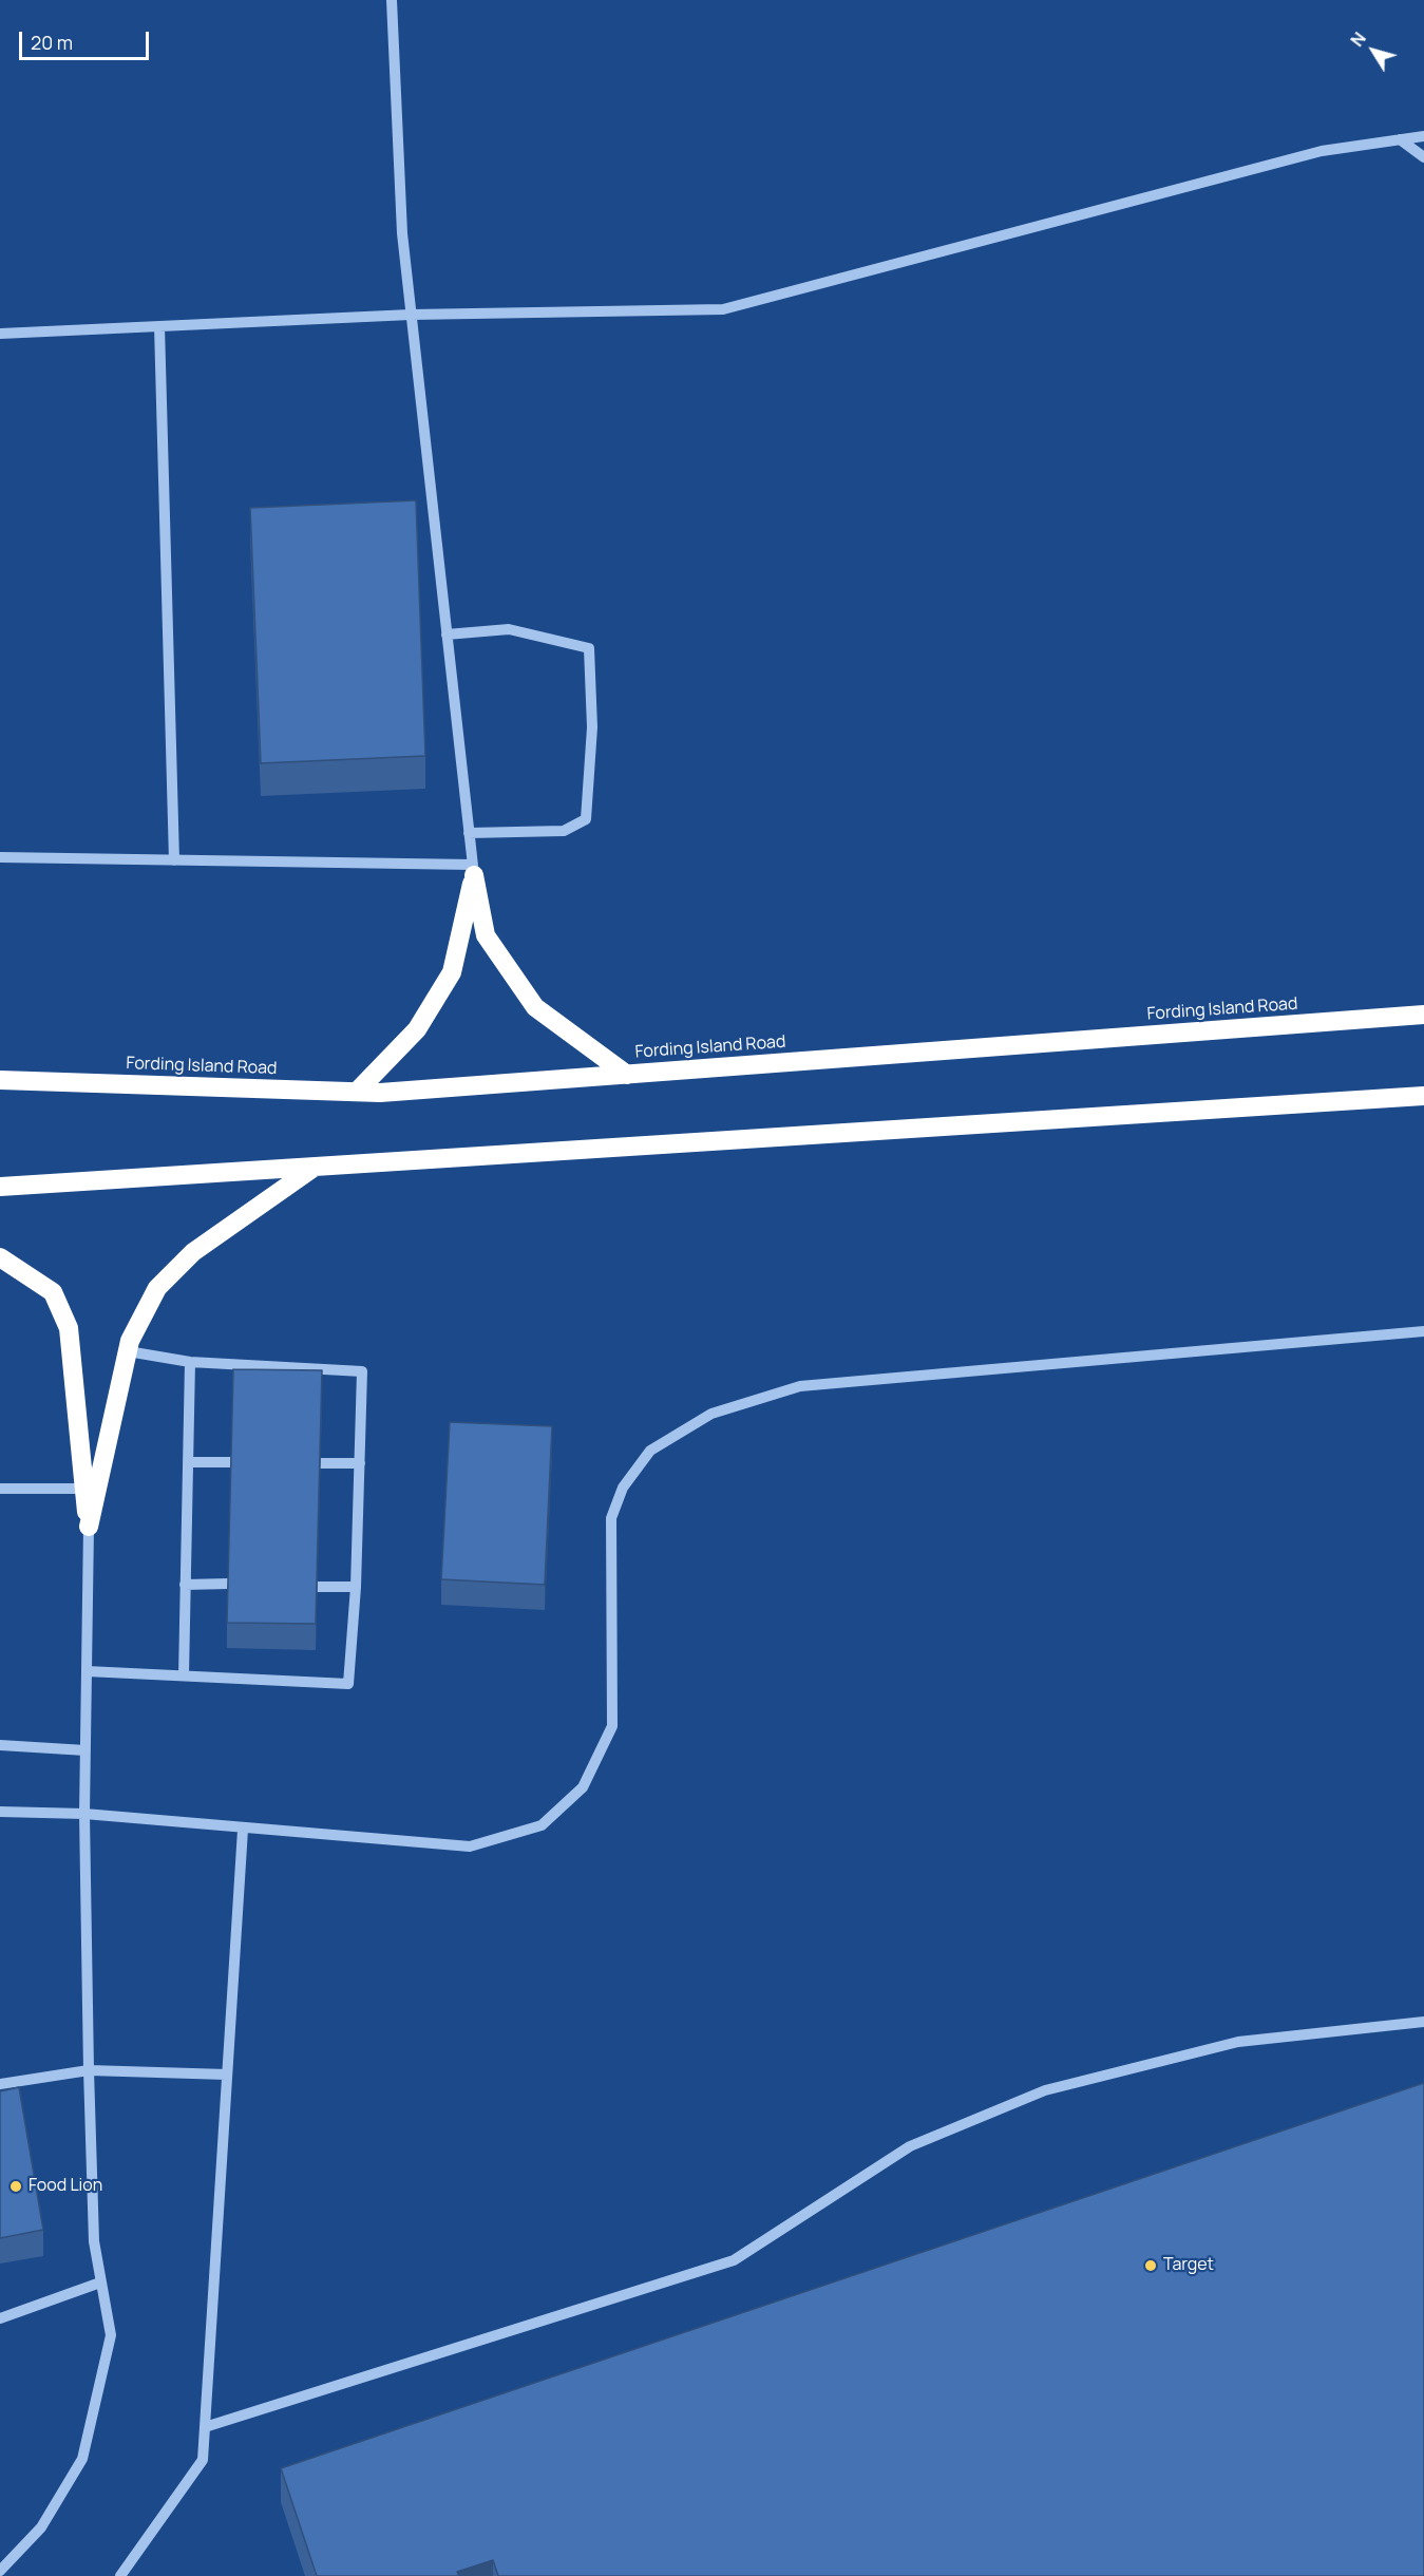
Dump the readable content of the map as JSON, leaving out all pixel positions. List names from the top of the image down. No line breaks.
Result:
{"streets":{"highway":["Fording Island Road"]},"places":["Food Lion","Target"],"scale_bar":"20 m","north":"top left"}
